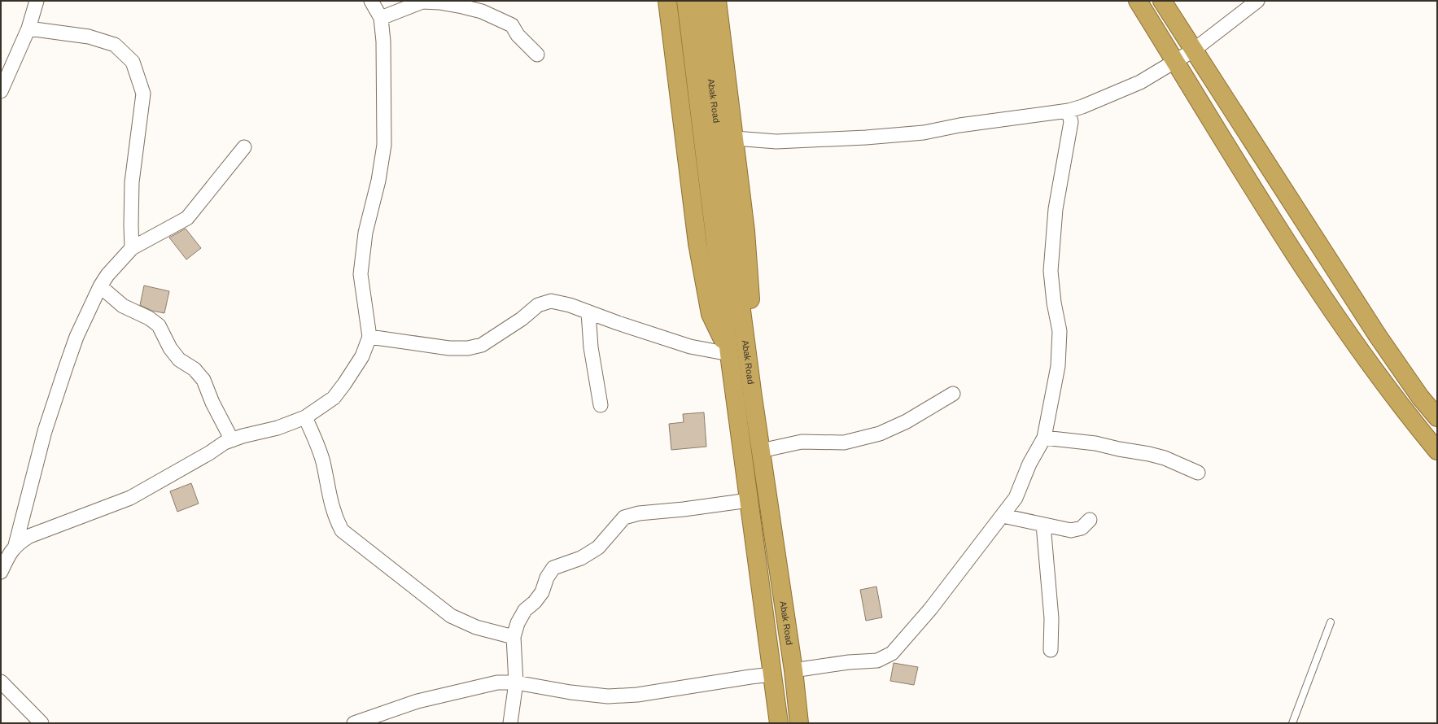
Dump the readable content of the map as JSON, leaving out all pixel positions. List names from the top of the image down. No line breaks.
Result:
{"streets":{"highway":["Abak Road"]}}
